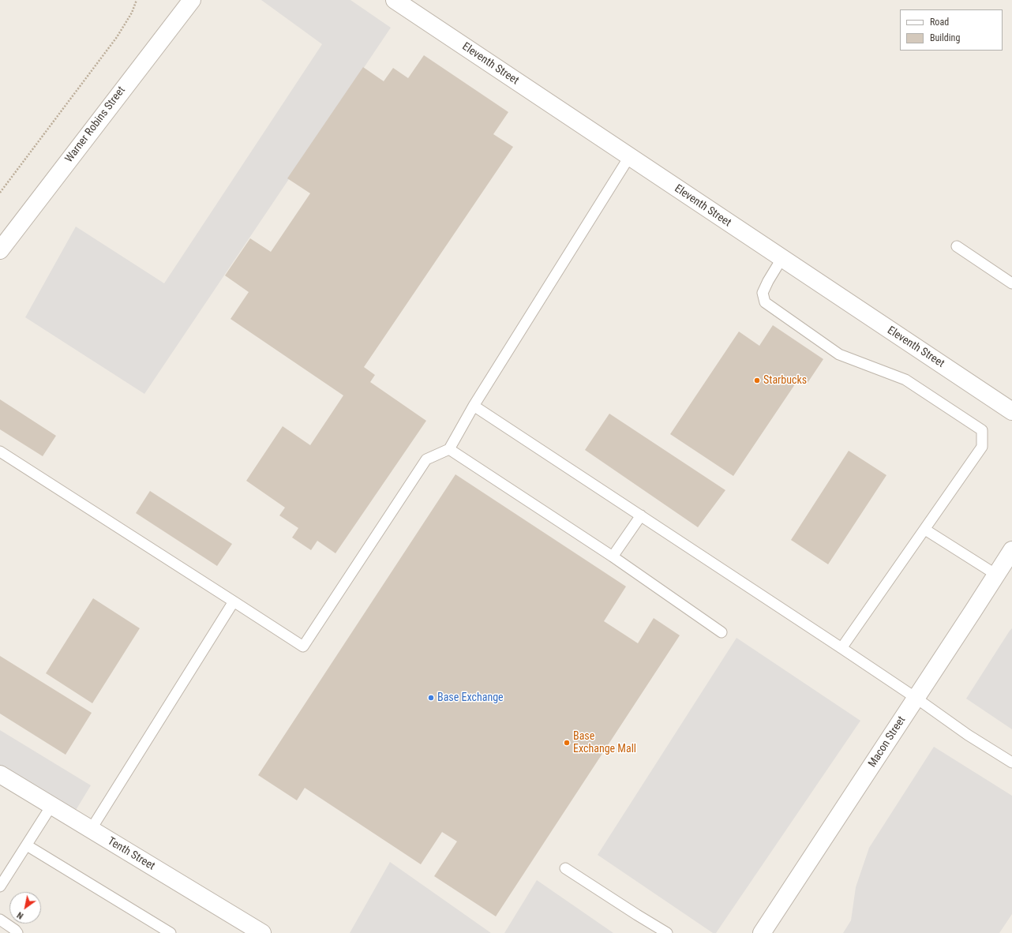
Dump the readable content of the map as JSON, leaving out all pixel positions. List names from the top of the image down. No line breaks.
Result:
{"streets":{"street":["Eleventh Street","Warner Robins Street","Macon Street","Tenth Street"]},"places":["Starbucks","Base Exchange","Base Exchange Mall"],"legend":["Road","Building"],"north":"bottom left"}
